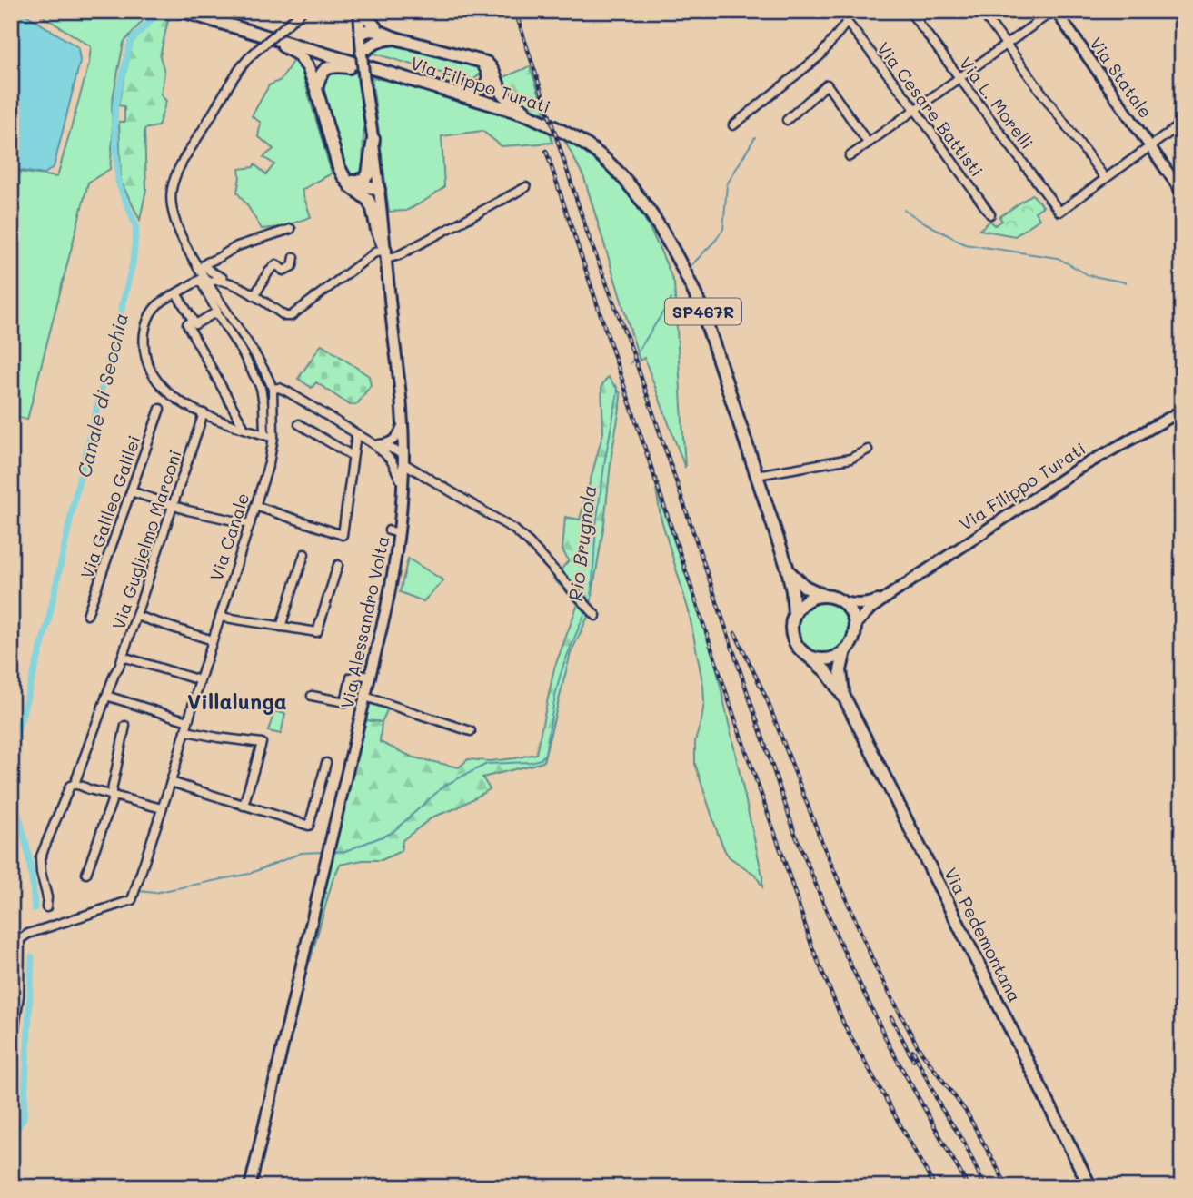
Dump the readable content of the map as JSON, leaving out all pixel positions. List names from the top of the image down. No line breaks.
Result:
{"streets":{"main road":["Via Statale","Via Filippo Turati","SP467R","Via Alessandro Volta","Via Pedemontana"],"street":["Via L. Morelli","Via Cesare Battisti","Via Galileo Galilei","Via Canale","Via Guglielmo Marconi"]},"crossings":[["Via Filippo Turati","SP467R"]],"districts":["Villalunga"],"water":["Canale di Secchia","Rio Brugnola"]}
